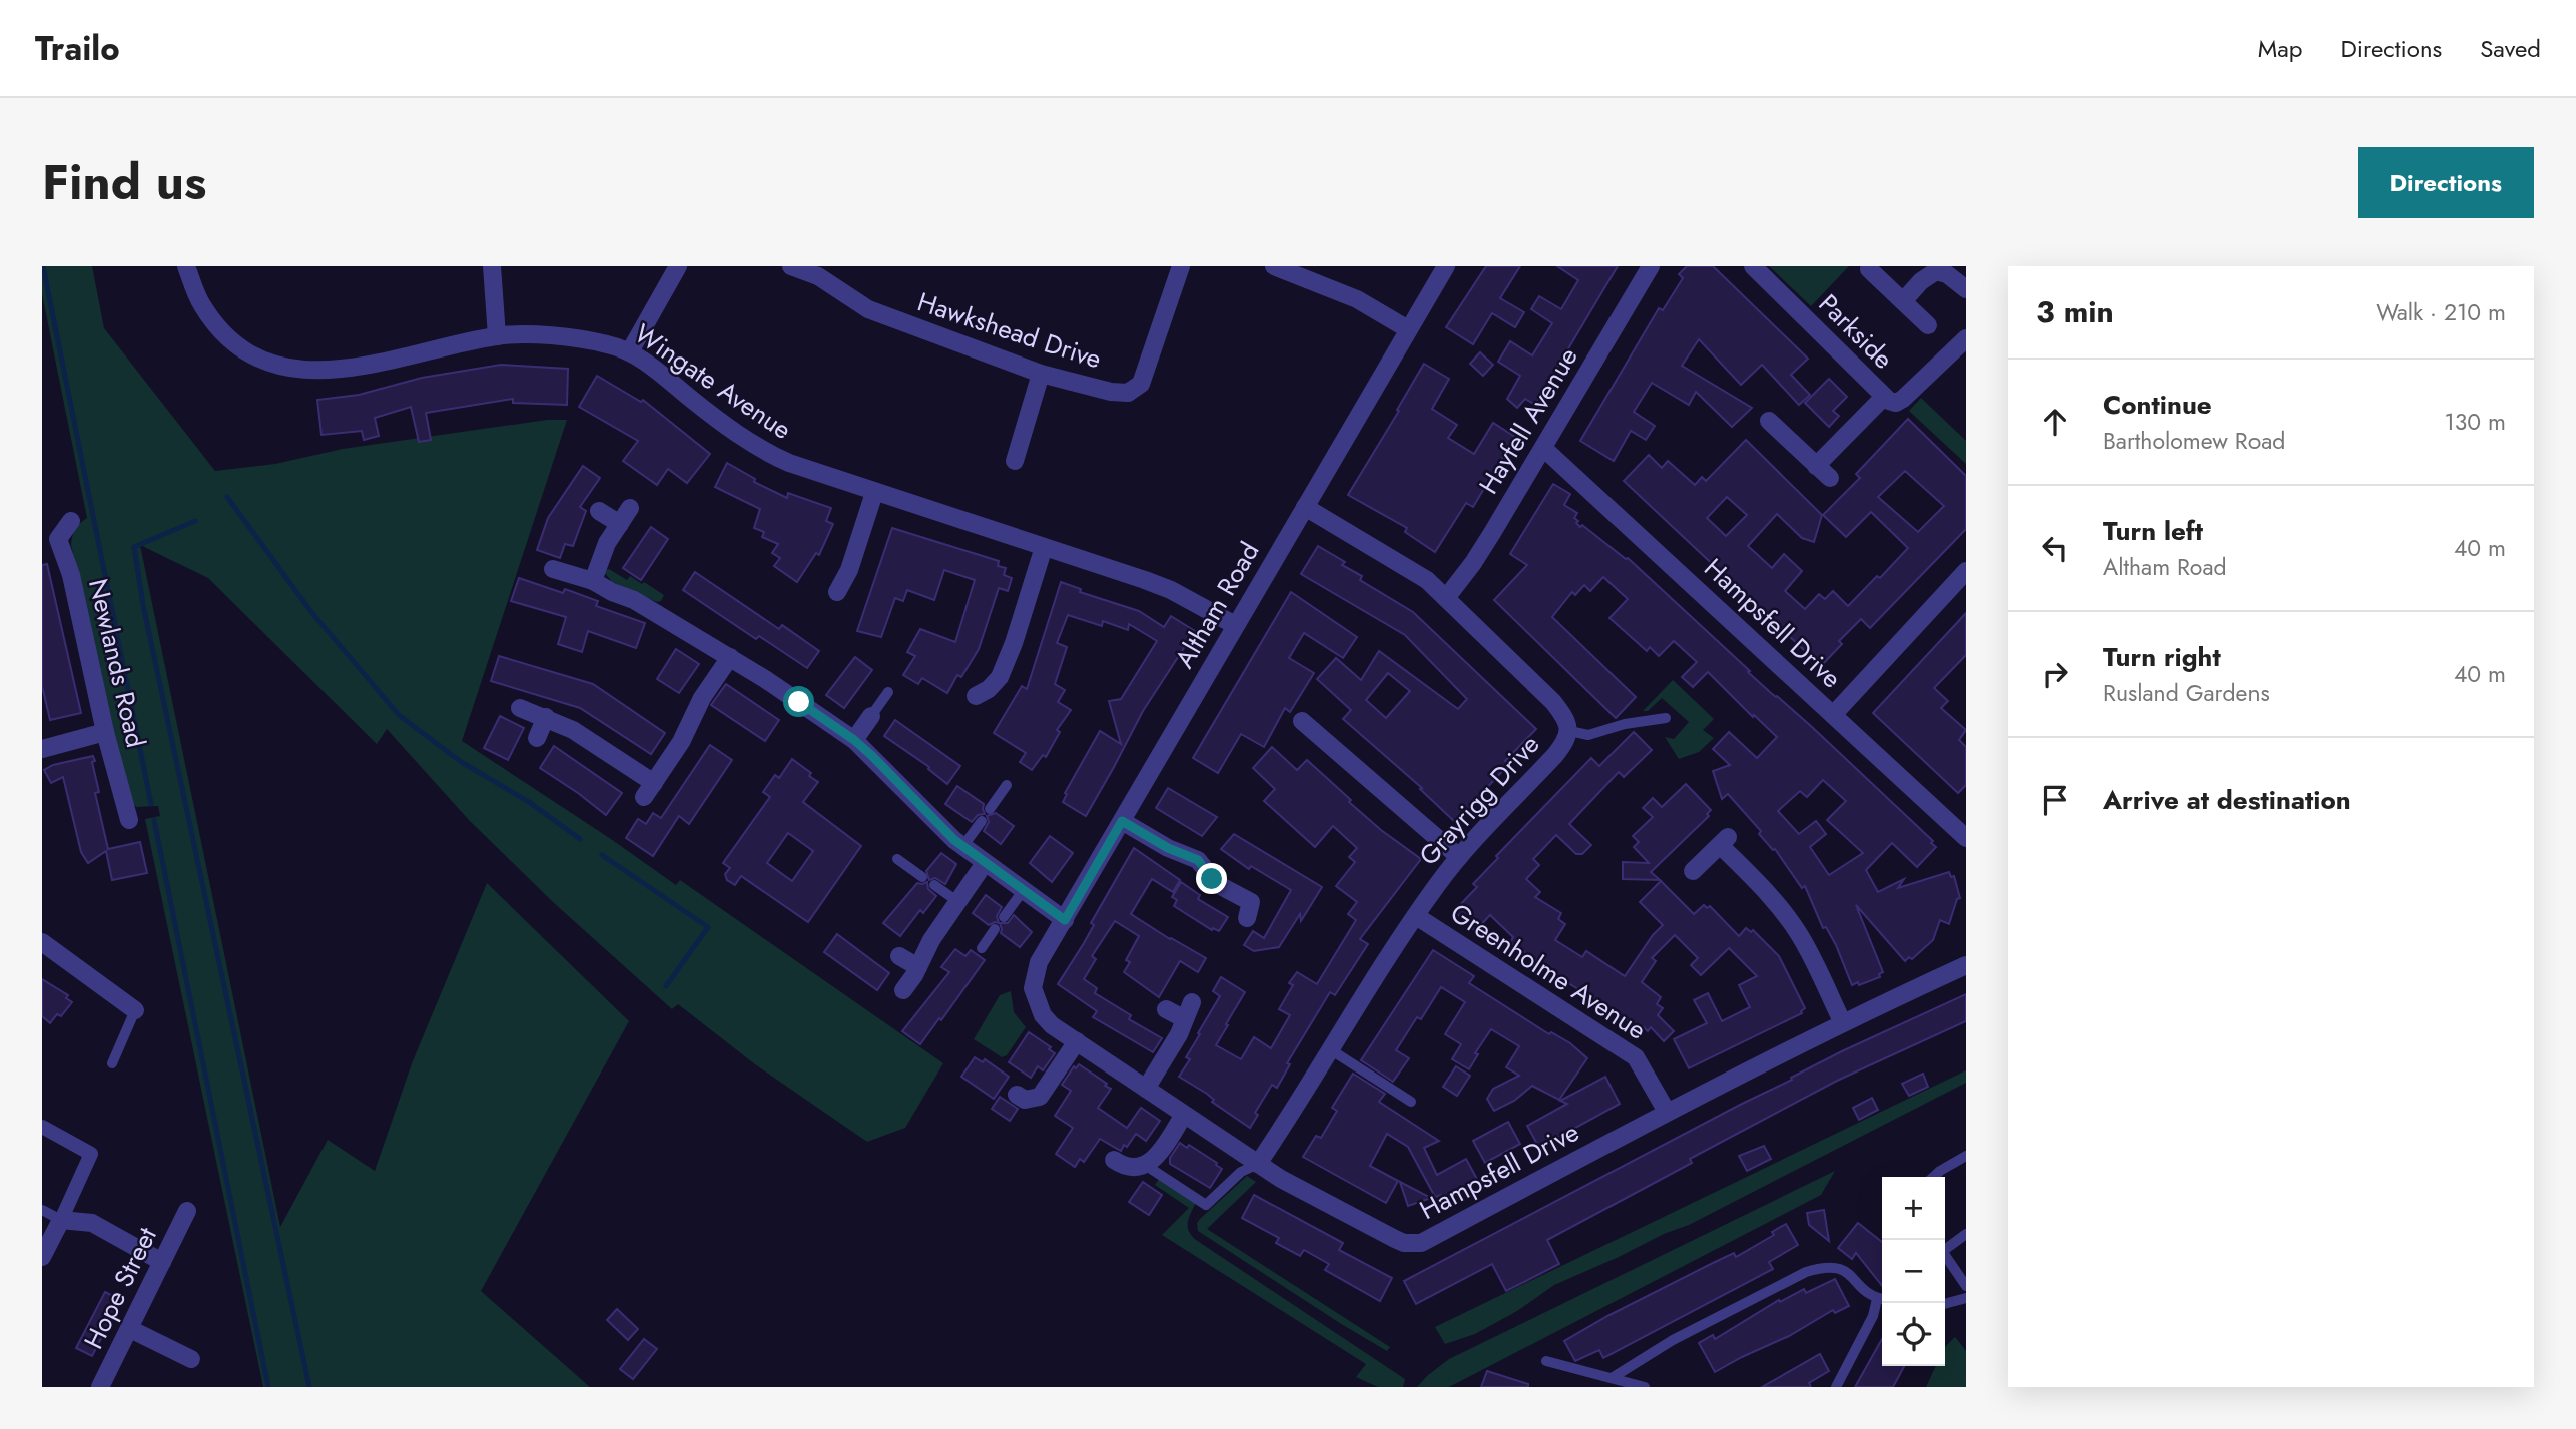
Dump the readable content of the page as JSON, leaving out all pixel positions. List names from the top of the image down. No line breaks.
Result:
{"streets":{"street":["Hawkshead Drive","Parkside","Wingate Avenue","Hayfell Avenue","Altham Road","Hampsfell Drive","Newlands Road","Grayrigg Drive","Greenholme Avenue","Hope Street"]},"crossings":[["Wingate Avenue","Altham Road"],["Hayfell Avenue","Hampsfell Drive"],["Hayfell Avenue","Grayrigg Drive"],["Altham Road","Hampsfell Drive"],["Altham Road","Grayrigg Drive"],["Hampsfell Drive","Grayrigg Drive"],["Hampsfell Drive","Greenholme Avenue"],["Grayrigg Drive","Greenholme Avenue"]],"page":{"header":"Trailo","nav":["Map","Directions","Saved"],"title":"Find us","buttons":"Directions","heading":["3 min","Walk · 210 m"],"list":[["Continue","Bartholomew Road","130 m"],["Turn left","Altham Road","40 m"],["Turn right","Rusland Gardens","40 m"],"Arrive at destination"],"map_buttons":["+","−"]}}
